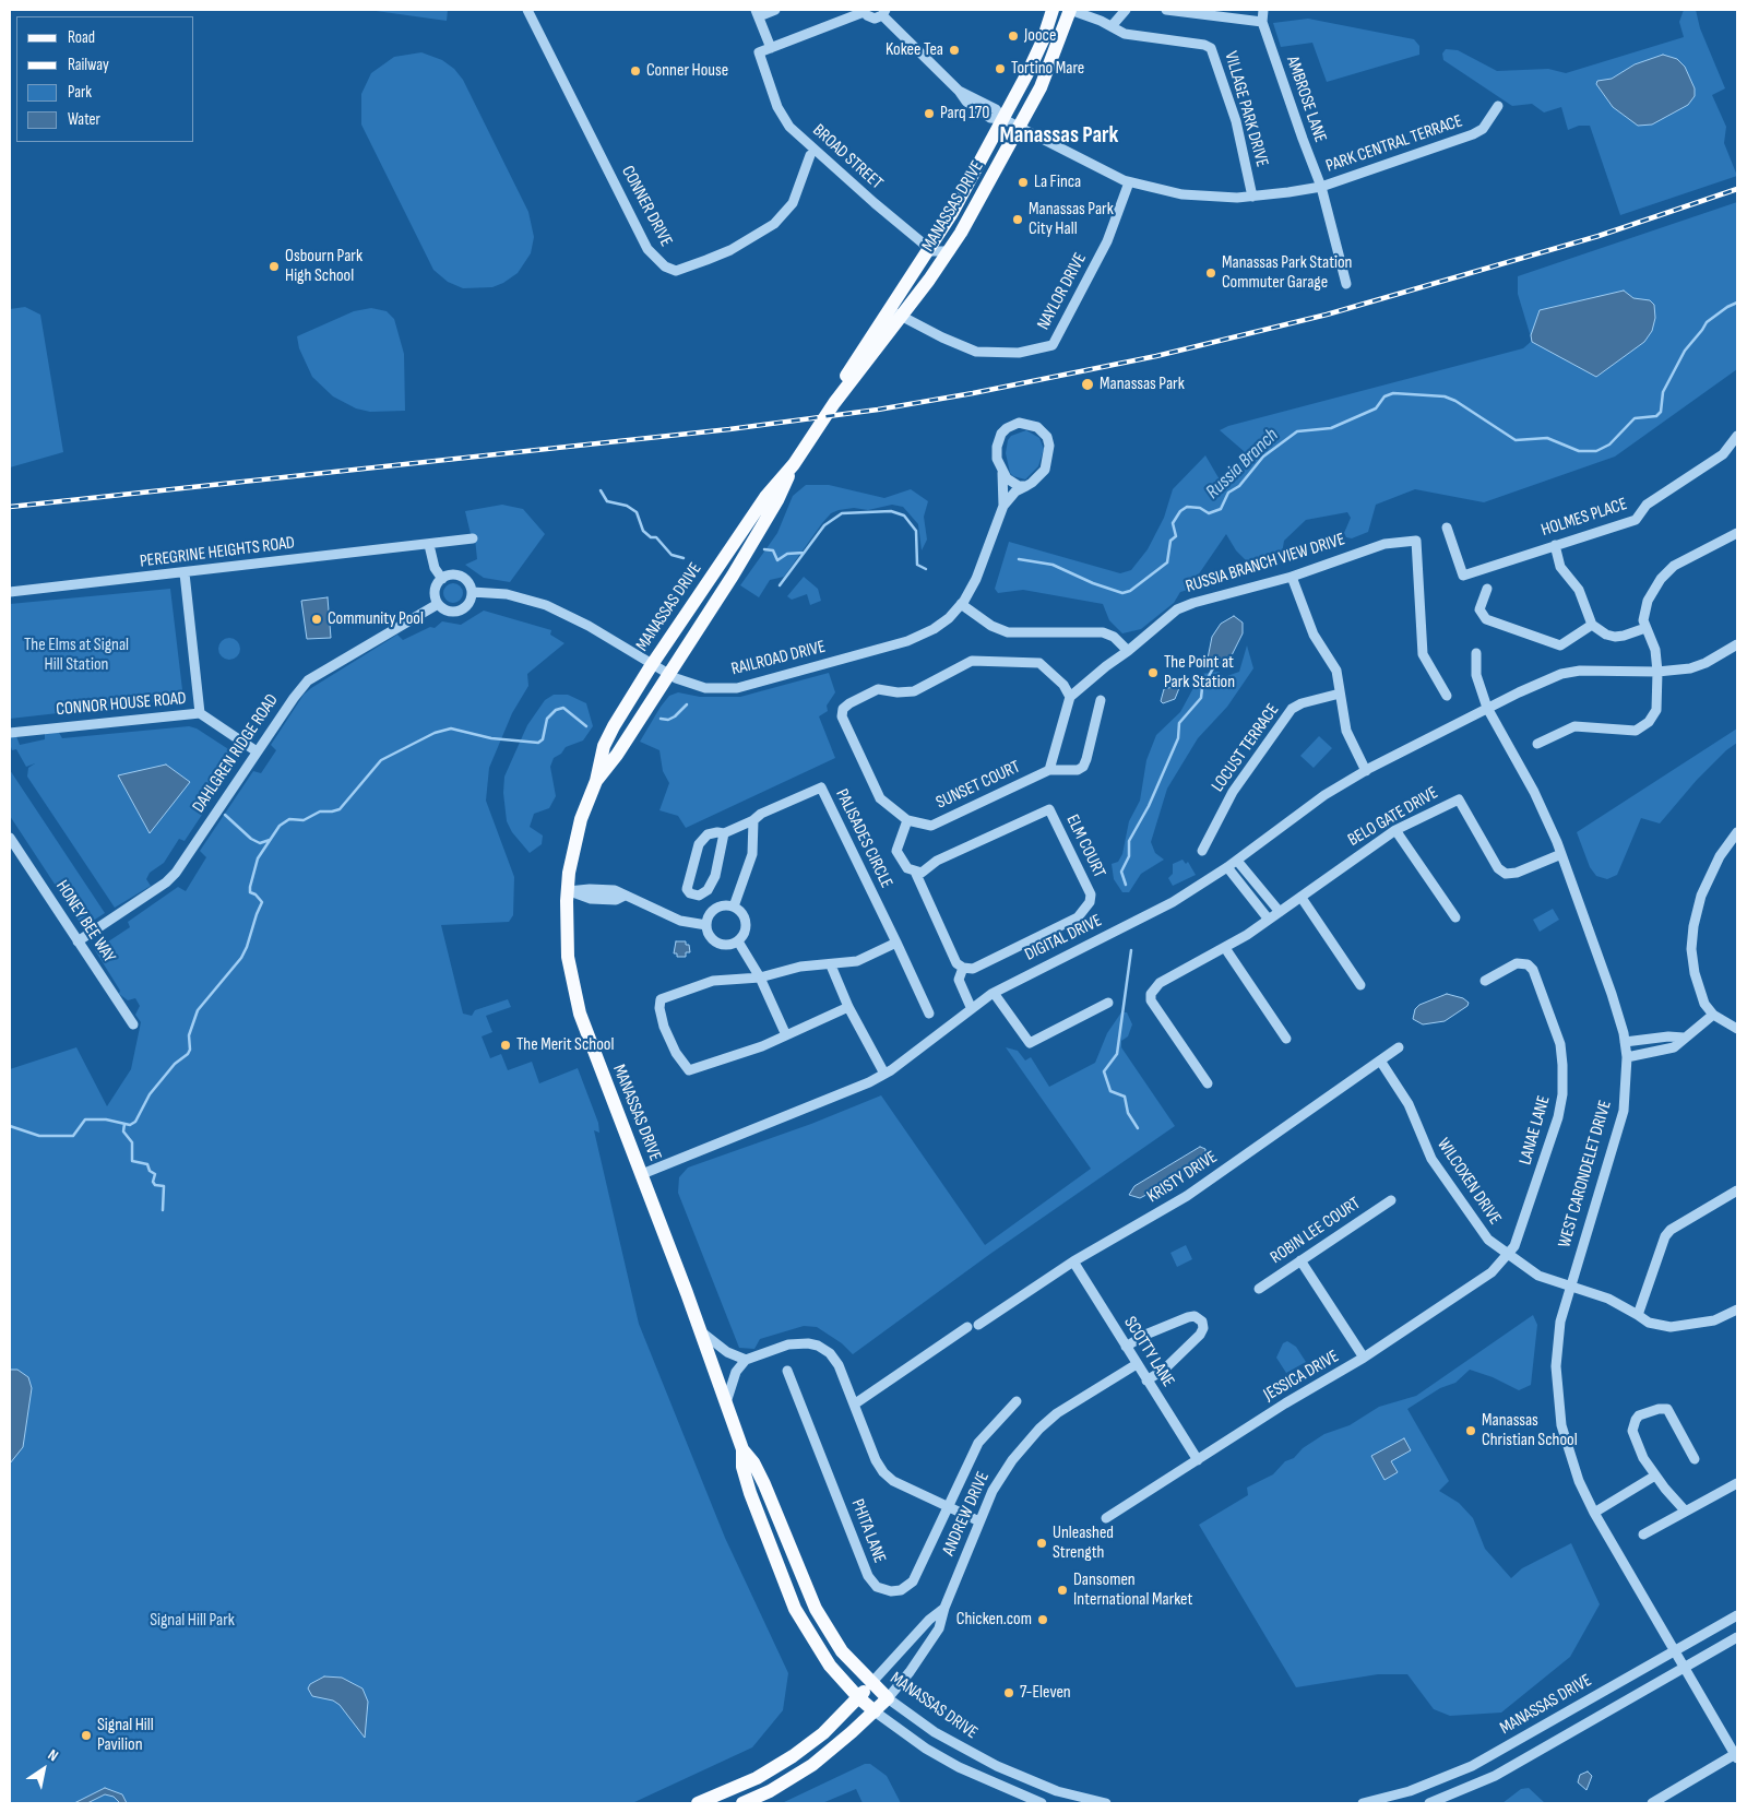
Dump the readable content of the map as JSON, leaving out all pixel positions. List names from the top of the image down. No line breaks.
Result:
{"streets":{"main road":["MANASSAS DRIVE"],"street":["AMBROSE LANE","VILLAGE PARK DRIVE","PARK CENTRAL TERRACE","BROAD STREET","CONNER DRIVE","NAYLOR DRIVE","HOLMES PLACE","PEREGRINE HEIGHTS ROAD","RUSSIA BRANCH VIEW DRIVE","RAILROAD DRIVE","CONNOR HOUSE ROAD","LOCUST TERRACE","DAHLGREN RIDGE ROAD","SUNSET COURT","BELO GATE DRIVE","PALISADES CIRCLE","ELM COURT","HONEY BEE WAY","DIGITAL DRIVE","LANAE LANE","WEST CARONDELET DRIVE","KRISTY DRIVE","WILCOXEN DRIVE","ROBIN LEE COURT","SCOTTY LANE","JESSICA DRIVE","ANDREW DRIVE","PHITA LANE"]},"crossings":[["AMBROSE LANE","PARK CENTRAL TERRACE"],["VILLAGE PARK DRIVE","PARK CENTRAL TERRACE"],["VILLAGE PARK DRIVE","MANASSAS DRIVE"],["PARK CENTRAL TERRACE","MANASSAS DRIVE"],["PARK CENTRAL TERRACE","NAYLOR DRIVE"],["BROAD STREET","MANASSAS DRIVE"],["MANASSAS DRIVE","NAYLOR DRIVE"],["MANASSAS DRIVE","RAILROAD DRIVE"],["MANASSAS DRIVE","DIGITAL DRIVE"],["MANASSAS DRIVE","WEST CARONDELET DRIVE"],["MANASSAS DRIVE","ANDREW DRIVE"],["RAILROAD DRIVE","DAHLGREN RIDGE ROAD"],["CONNOR HOUSE ROAD","DAHLGREN RIDGE ROAD"],["DAHLGREN RIDGE ROAD","HONEY BEE WAY"],["BELO GATE DRIVE","WEST CARONDELET DRIVE"],["DIGITAL DRIVE","WEST CARONDELET DRIVE"],["LANAE LANE","WILCOXEN DRIVE"],["LANAE LANE","JESSICA DRIVE"],["WEST CARONDELET DRIVE","WILCOXEN DRIVE"],["KRISTY DRIVE","WILCOXEN DRIVE"],["KRISTY DRIVE","SCOTTY LANE"],["WILCOXEN DRIVE","JESSICA DRIVE"],["SCOTTY LANE","JESSICA DRIVE"],["SCOTTY LANE","ANDREW DRIVE"]],"districts":["Manassas Park"],"water":["Russia Branch"],"parks":["The Elms at Signal Hill Station","Signal Hill Park"],"places":["Jooce","Kokee Tea","Tortino Mare","Conner House","Parq 170","La Finca","Manassas Park City Hall","Osbourn Park High School","Manassas Park Station Commuter Garage","Manassas Park","Community Pool","The Point at Park Station","The Merit School","Manassas Christian School","Unleashed Strength","Dansomen International Market","Chicken.com","7-Eleven","Signal Hill Pavilion"],"legend":["Road","Railway","Park","Water"],"north":"top right"}
